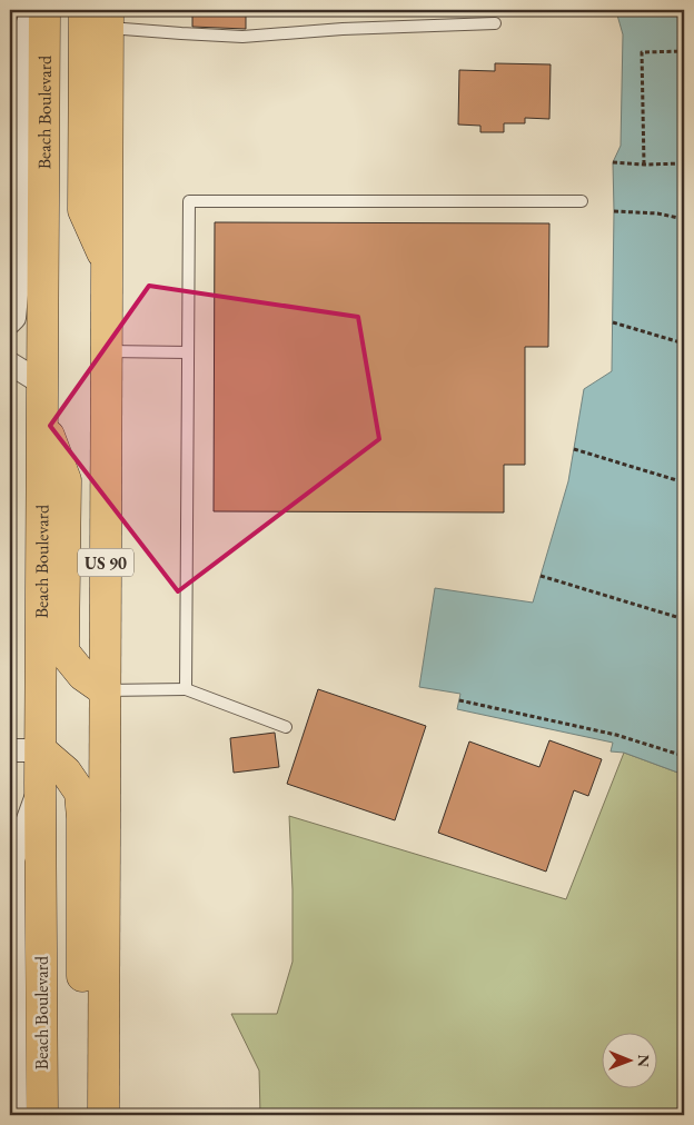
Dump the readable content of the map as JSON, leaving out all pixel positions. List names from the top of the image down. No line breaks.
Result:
{"streets":{"highway":["Beach Boulevard","US 90"]},"north":"right"}
